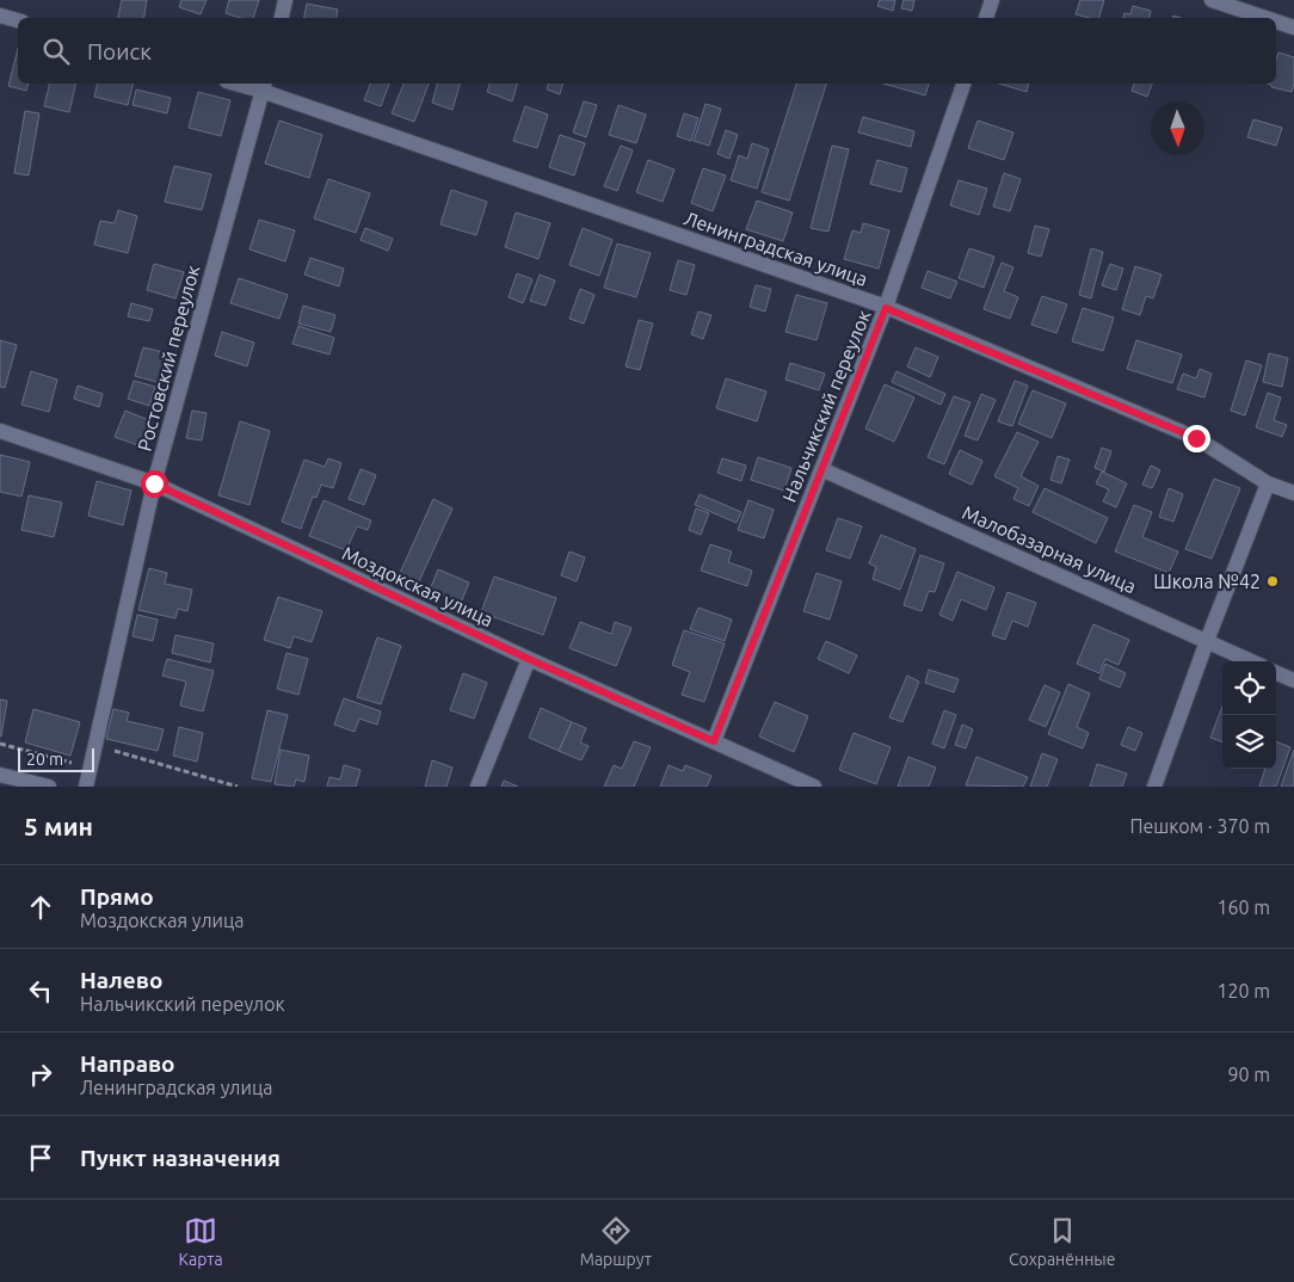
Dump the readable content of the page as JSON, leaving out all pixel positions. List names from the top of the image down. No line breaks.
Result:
{"streets":{"street":["Ленинградская улица","Ростовский переулок","Нальчикский переулок","Малобазарная улица","Моздокская улица"]},"crossings":[["Ленинградская улица","Ростовский переулок"],["Ленинградская улица","Нальчикский переулок"],["Ростовский переулок","Моздокская улица"],["Нальчикский переулок","Малобазарная улица"],["Нальчикский переулок","Моздокская улица"]],"places":["Школа №42"],"scale_bar":"20 m","north":"bottom","page":{"search":"Поиск","scale":"20 m","heading":["5 мин","Пешком · 370 m"],"list":[["Прямо","Моздокская улица","160 m"],["Налево","Нальчикский переулок","120 m"],["Направо","Ленинградская улица","90 m"],"Пункт назначения"],"nav":["Карта","Маршрут","Сохранённые"]}}
